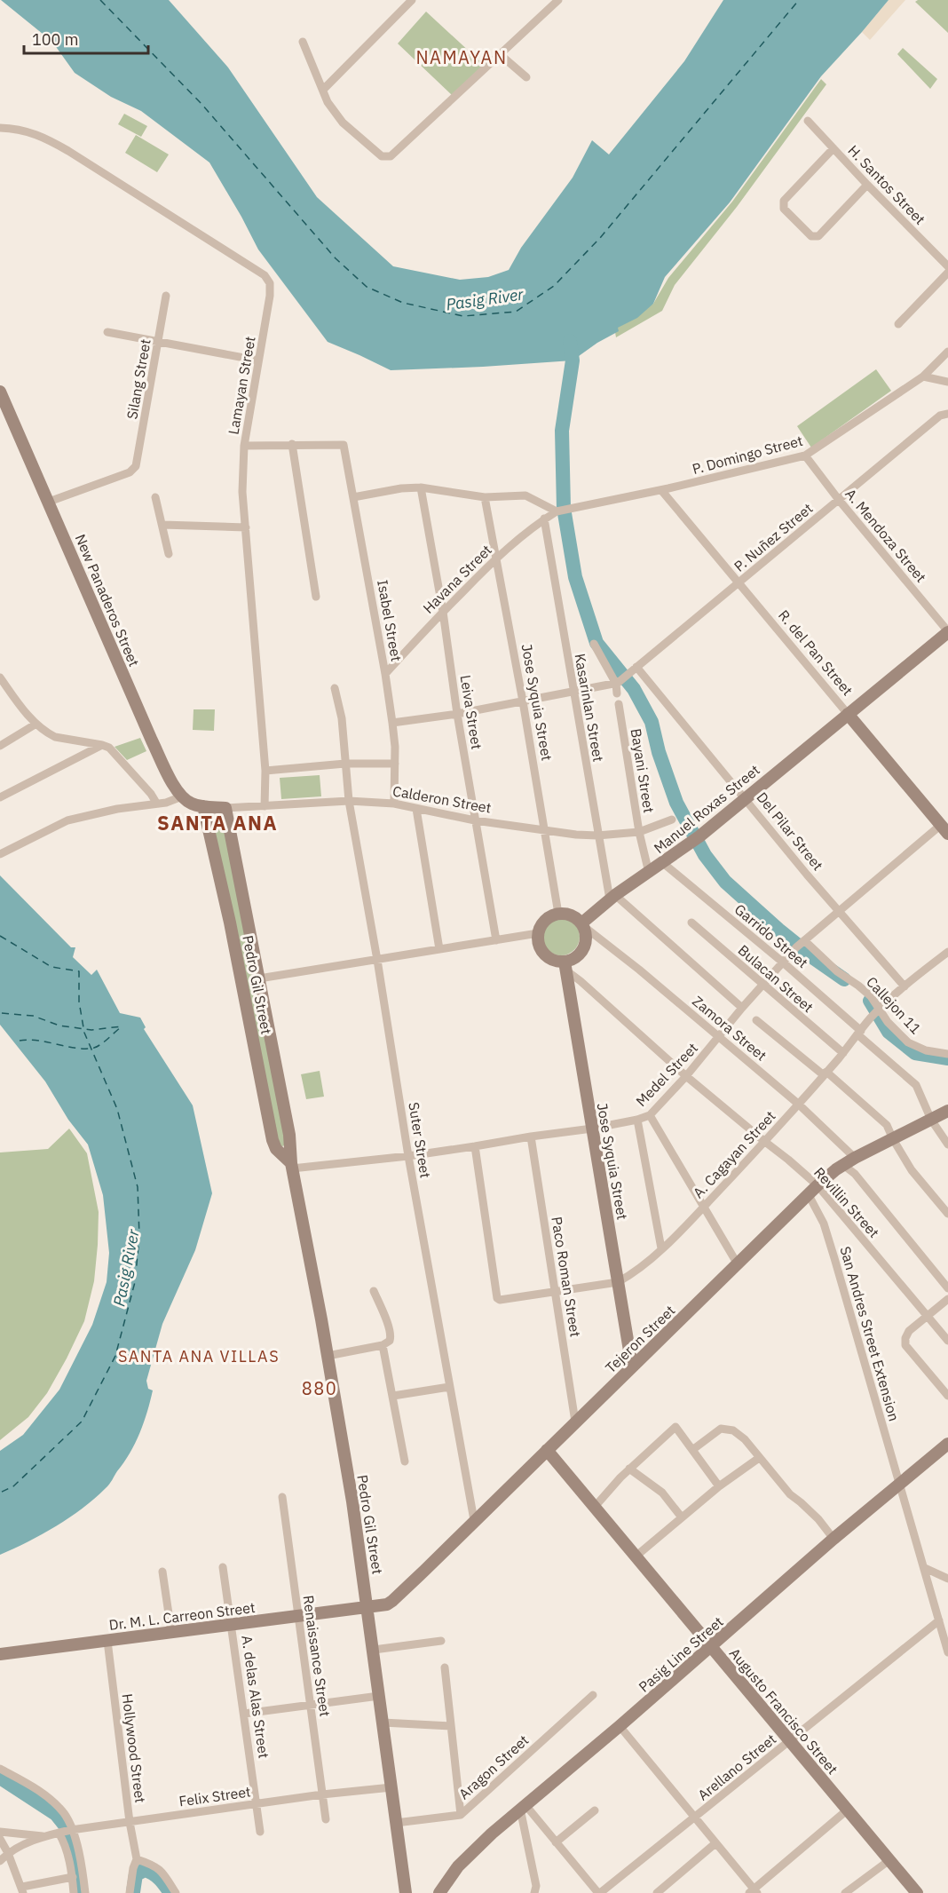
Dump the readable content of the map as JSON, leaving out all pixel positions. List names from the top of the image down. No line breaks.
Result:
{"streets":{"main road":["New Panaderos Street","R. del Pan Street","Jose Syquia Street","Calderon Street","Manuel Roxas Street","Pedro Gil Street","Tejeron Street","Dr. M. L. Carreon Street","Pasig Line Street","Augusto Francisco Street"],"street":["H. Santos Street","Silang Street","Lamayan Street","P. Domingo Street","A. Mendoza Street","P. Nuñez Street","Havana Street","Isabel Street","Kasarinlan Street","Leiva Street","Bayani Street","Del Pilar Street","Garrido Street","Bulacan Street","Callejon 11","Zamora Street","Medel Street","Suter Street","A. Cagayan Street","Revillin Street","Paco Roman Street","San Andres Street Extension","Renaissance Street","A. delas Alas Street","Hollywood Street","Aragon Street","Arellano Street","Felix Street"]},"crossings":[["Silang Street","New Panaderos Street"],["Lamayan Street","Calderon Street"],["P. Domingo Street","A. Mendoza Street"],["P. Domingo Street","Havana Street"],["P. Domingo Street","R. del Pan Street"],["A. Mendoza Street","P. Nuñez Street"],["A. Mendoza Street","Manuel Roxas Street"],["P. Nuñez Street","R. del Pan Street"],["P. Nuñez Street","Del Pilar Street"],["Havana Street","Isabel Street"],["Havana Street","Jose Syquia Street"],["Havana Street","Kasarinlan Street"],["Havana Street","Leiva Street"],["Isabel Street","Calderon Street"],["R. del Pan Street","Manuel Roxas Street"],["R. del Pan Street","Medel Street"],["Jose Syquia Street","Calderon Street"],["Jose Syquia Street","Manuel Roxas Street"],["Jose Syquia Street","Zamora Street"],["Jose Syquia Street","Medel Street"],["Jose Syquia Street","A. Cagayan Street"],["Jose Syquia Street","Revillin Street"],["Jose Syquia Street","Tejeron Street"],["Kasarinlan Street","Calderon Street"],["Kasarinlan Street","Manuel Roxas Street"],["Leiva Street","Calderon Street"],["Bayani Street","Calderon Street"],["Bayani Street","Manuel Roxas Street"],["Calderon Street","Pedro Gil Street"],["Calderon Street","Suter Street"],["Manuel Roxas Street","Del Pilar Street"],["Manuel Roxas Street","Garrido Street"],["Manuel Roxas Street","Zamora Street"],["Manuel Roxas Street","Revillin Street"],["Del Pilar Street","Medel Street"],["Del Pilar Street","A. Cagayan Street"],["Garrido Street","Medel Street"],["Garrido Street","A. Cagayan Street"],["Garrido Street","Tejeron Street"],["Bulacan Street","Medel Street"],["Bulacan Street","A. Cagayan Street"],["Pedro Gil Street","Medel Street"],["Pedro Gil Street","Tejeron Street"],["Pedro Gil Street","Dr. M. L. Carreon Street"],["Pedro Gil Street","Aragon Street"],["Pedro Gil Street","Felix Street"],["Callejon 11","Medel Street"],["Callejon 11","A. Cagayan Street"],["Zamora Street","Medel Street"],["Zamora Street","A. Cagayan Street"],["Zamora Street","Revillin Street"],["Zamora Street","Tejeron Street"],["Medel Street","Suter Street"],["Medel Street","A. Cagayan Street"],["Medel Street","Revillin Street"],["Medel Street","Paco Roman Street"],["Suter Street","Tejeron Street"],["A. Cagayan Street","Revillin Street"],["A. Cagayan Street","Paco Roman Street"],["Revillin Street","Tejeron Street"],["Paco Roman Street","Tejeron Street"],["San Andres Street Extension","Tejeron Street"],["San Andres Street Extension","Pasig Line Street"],["San Andres Street Extension","Arellano Street"],["Tejeron Street","Dr. M. L. Carreon Street"],["Tejeron Street","Augusto Francisco Street"],["Dr. M. L. Carreon Street","Renaissance Street"],["Dr. M. L. Carreon Street","A. delas Alas Street"],["Dr. M. L. Carreon Street","Hollywood Street"],["Pasig Line Street","Augusto Francisco Street"],["Renaissance Street","Felix Street"],["A. delas Alas Street","Felix Street"],["Augusto Francisco Street","Arellano Street"],["Hollywood Street","Felix Street"]],"districts":["NAMAYAN","SANTA ANA","SANTA ANA VILLAS","880"],"water":["Pasig River"],"scale_bar":"100 m"}
